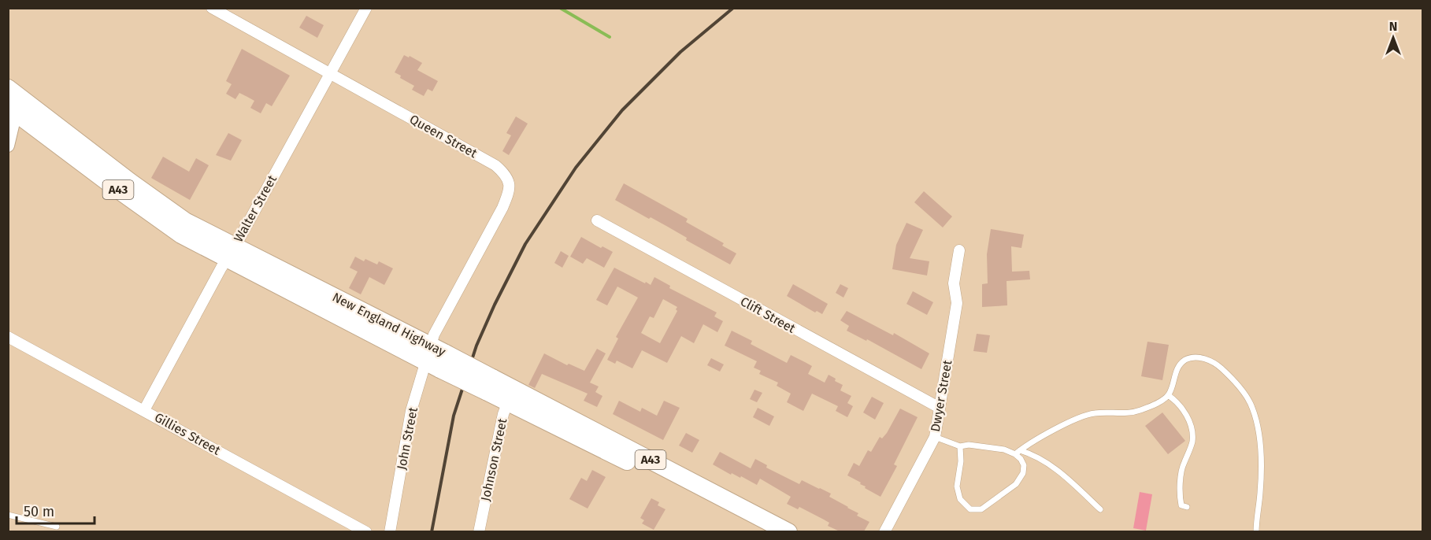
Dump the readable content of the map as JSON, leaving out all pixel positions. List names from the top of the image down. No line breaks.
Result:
{"streets":{"highway":["A43","New England Highway"],"street":["Queen Street","Walter Street","Clift Street","Dwyer Street","Gillies Street","John Street","Johnson Street"]},"crossings":[["Queen Street","Walter Street"],["Queen Street","New England Highway"],["Queen Street","John Street"],["Walter Street","New England Highway"],["Walter Street","Gillies Street"],["Clift Street","Dwyer Street"],["New England Highway","John Street"],["New England Highway","Johnson Street"]],"scale_bar":"50 m","north":"top"}
